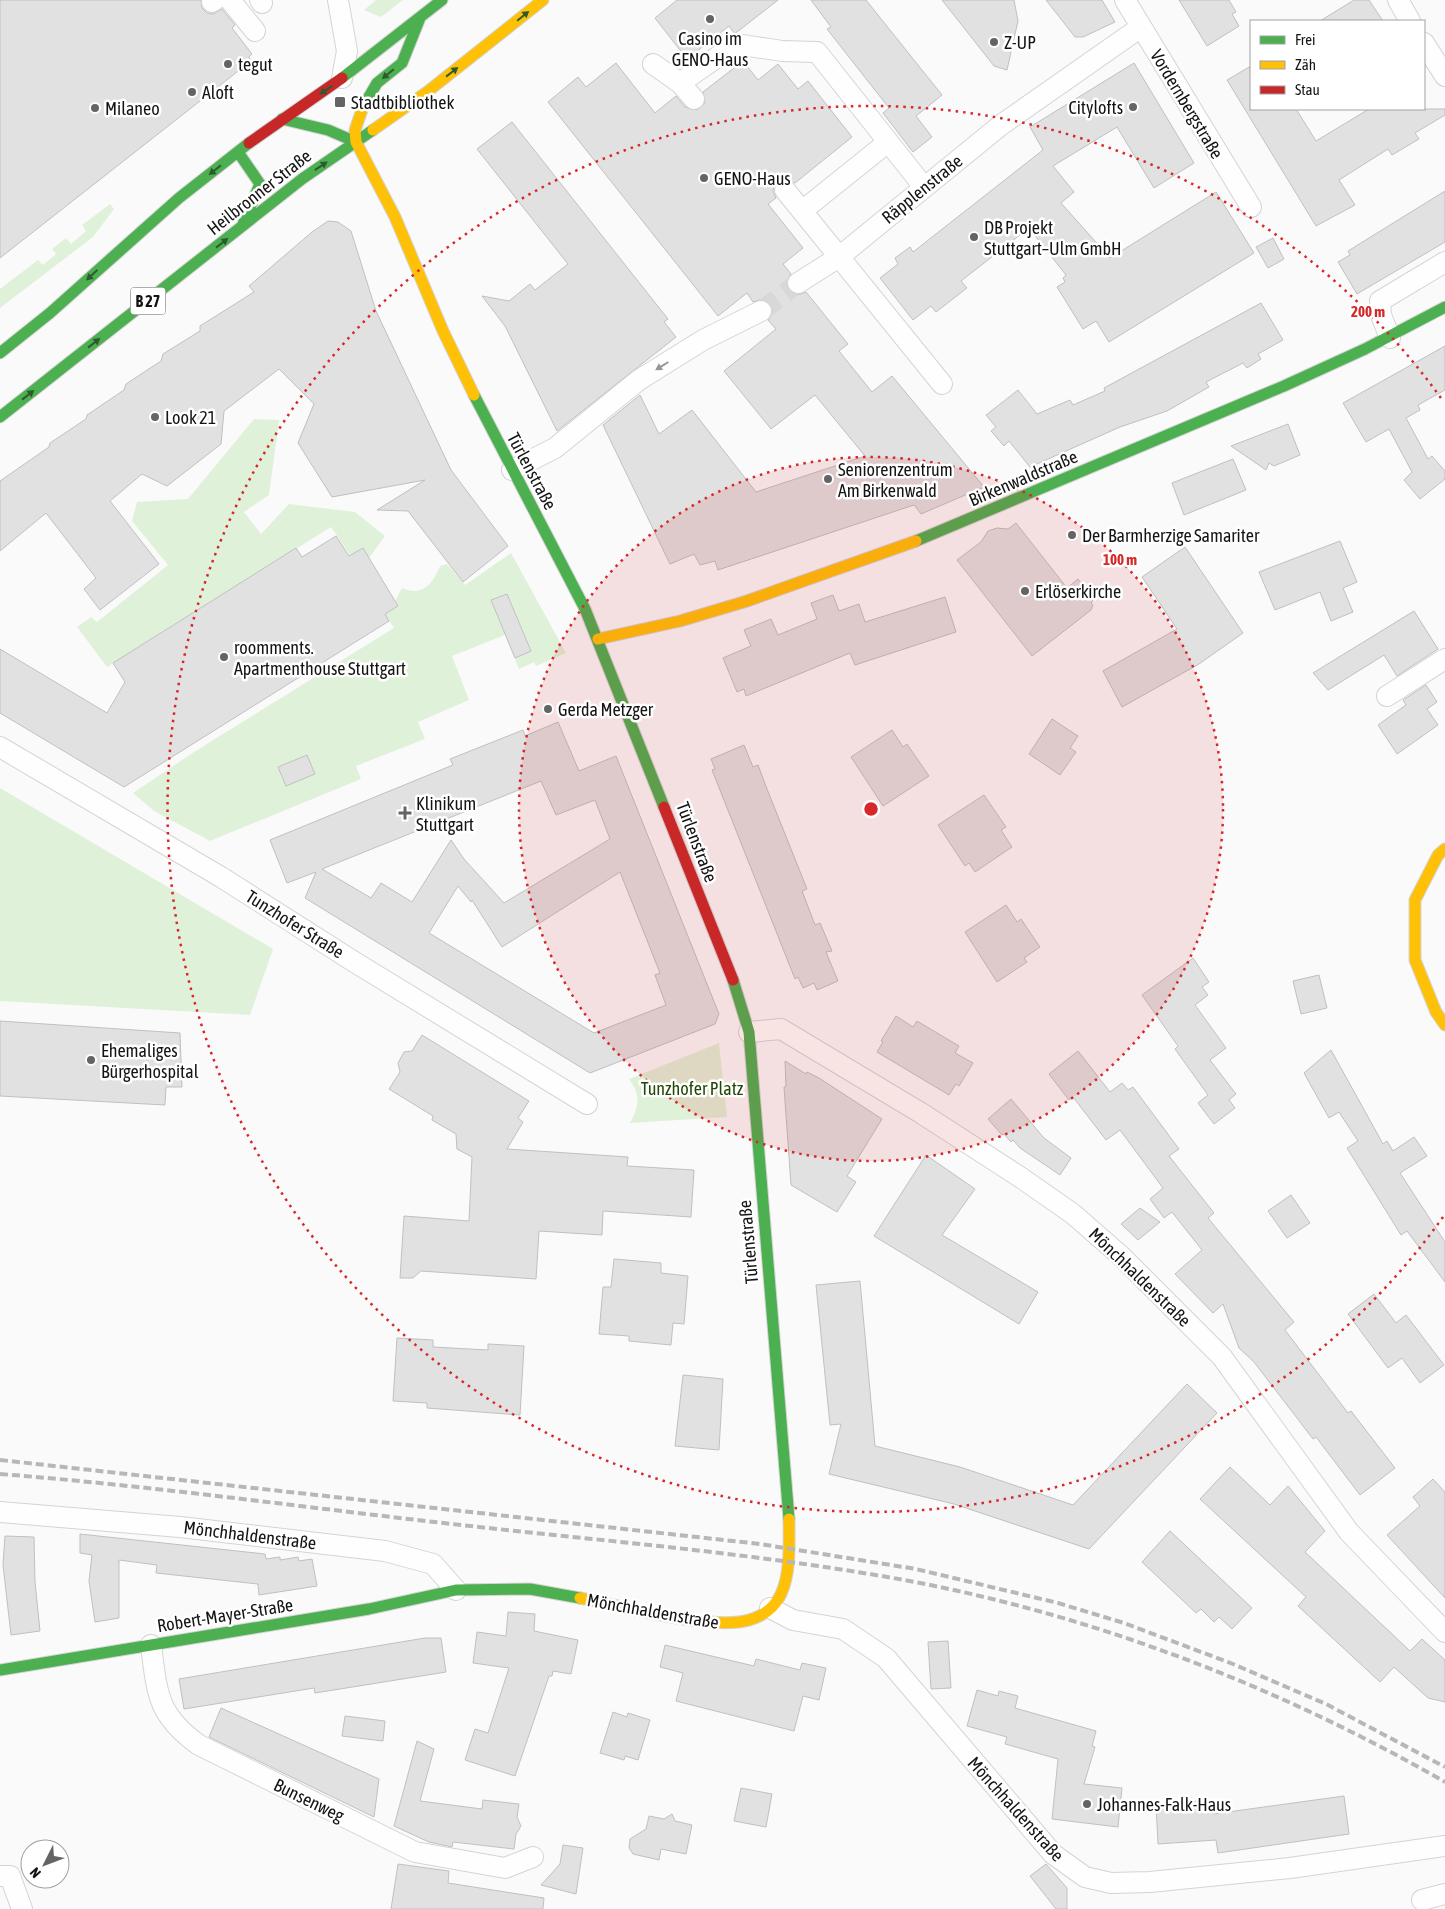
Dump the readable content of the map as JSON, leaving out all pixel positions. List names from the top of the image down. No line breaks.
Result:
{"streets":{"street":["Vordernbergstraße","Räpplenstraße","Heilbronner Straße","B 27","Türlenstraße","Birkenwaldstraße","Tunzhofer Straße","Mönchhaldenstraße","Robert-Mayer-Straße","Bunsenweg"]},"crossings":[["Vordernbergstraße","Räpplenstraße"],["Heilbronner Straße","Türlenstraße"],["Türlenstraße","Birkenwaldstraße"],["Türlenstraße","Mönchhaldenstraße"],["Mönchhaldenstraße","Robert-Mayer-Straße"],["Robert-Mayer-Straße","Bunsenweg"]],"parks":["Tunzhofer Platz"],"places":{"other":["Casino im GENO-Haus","Z-UP","tegut","Aloft","Citylofts","Milaneo","GENO-Haus","DB Projekt Stuttgart–Ulm GmbH","Look 21","Seniorenzentrum Am Birkenwald","Der Barmherzige Samariter","Erlöserkirche","roomments. Apartmenthouse Stuttgart","Gerda Metzger","Ehemaliges Bürgerhospital","Johannes-Falk-Haus"],"transit":["Stadtbibliothek"],"health":["Klinikum Stuttgart"]},"legend":["Frei","Zäh","Stau"],"north":"bottom left","rings":["200 m","100 m"]}
